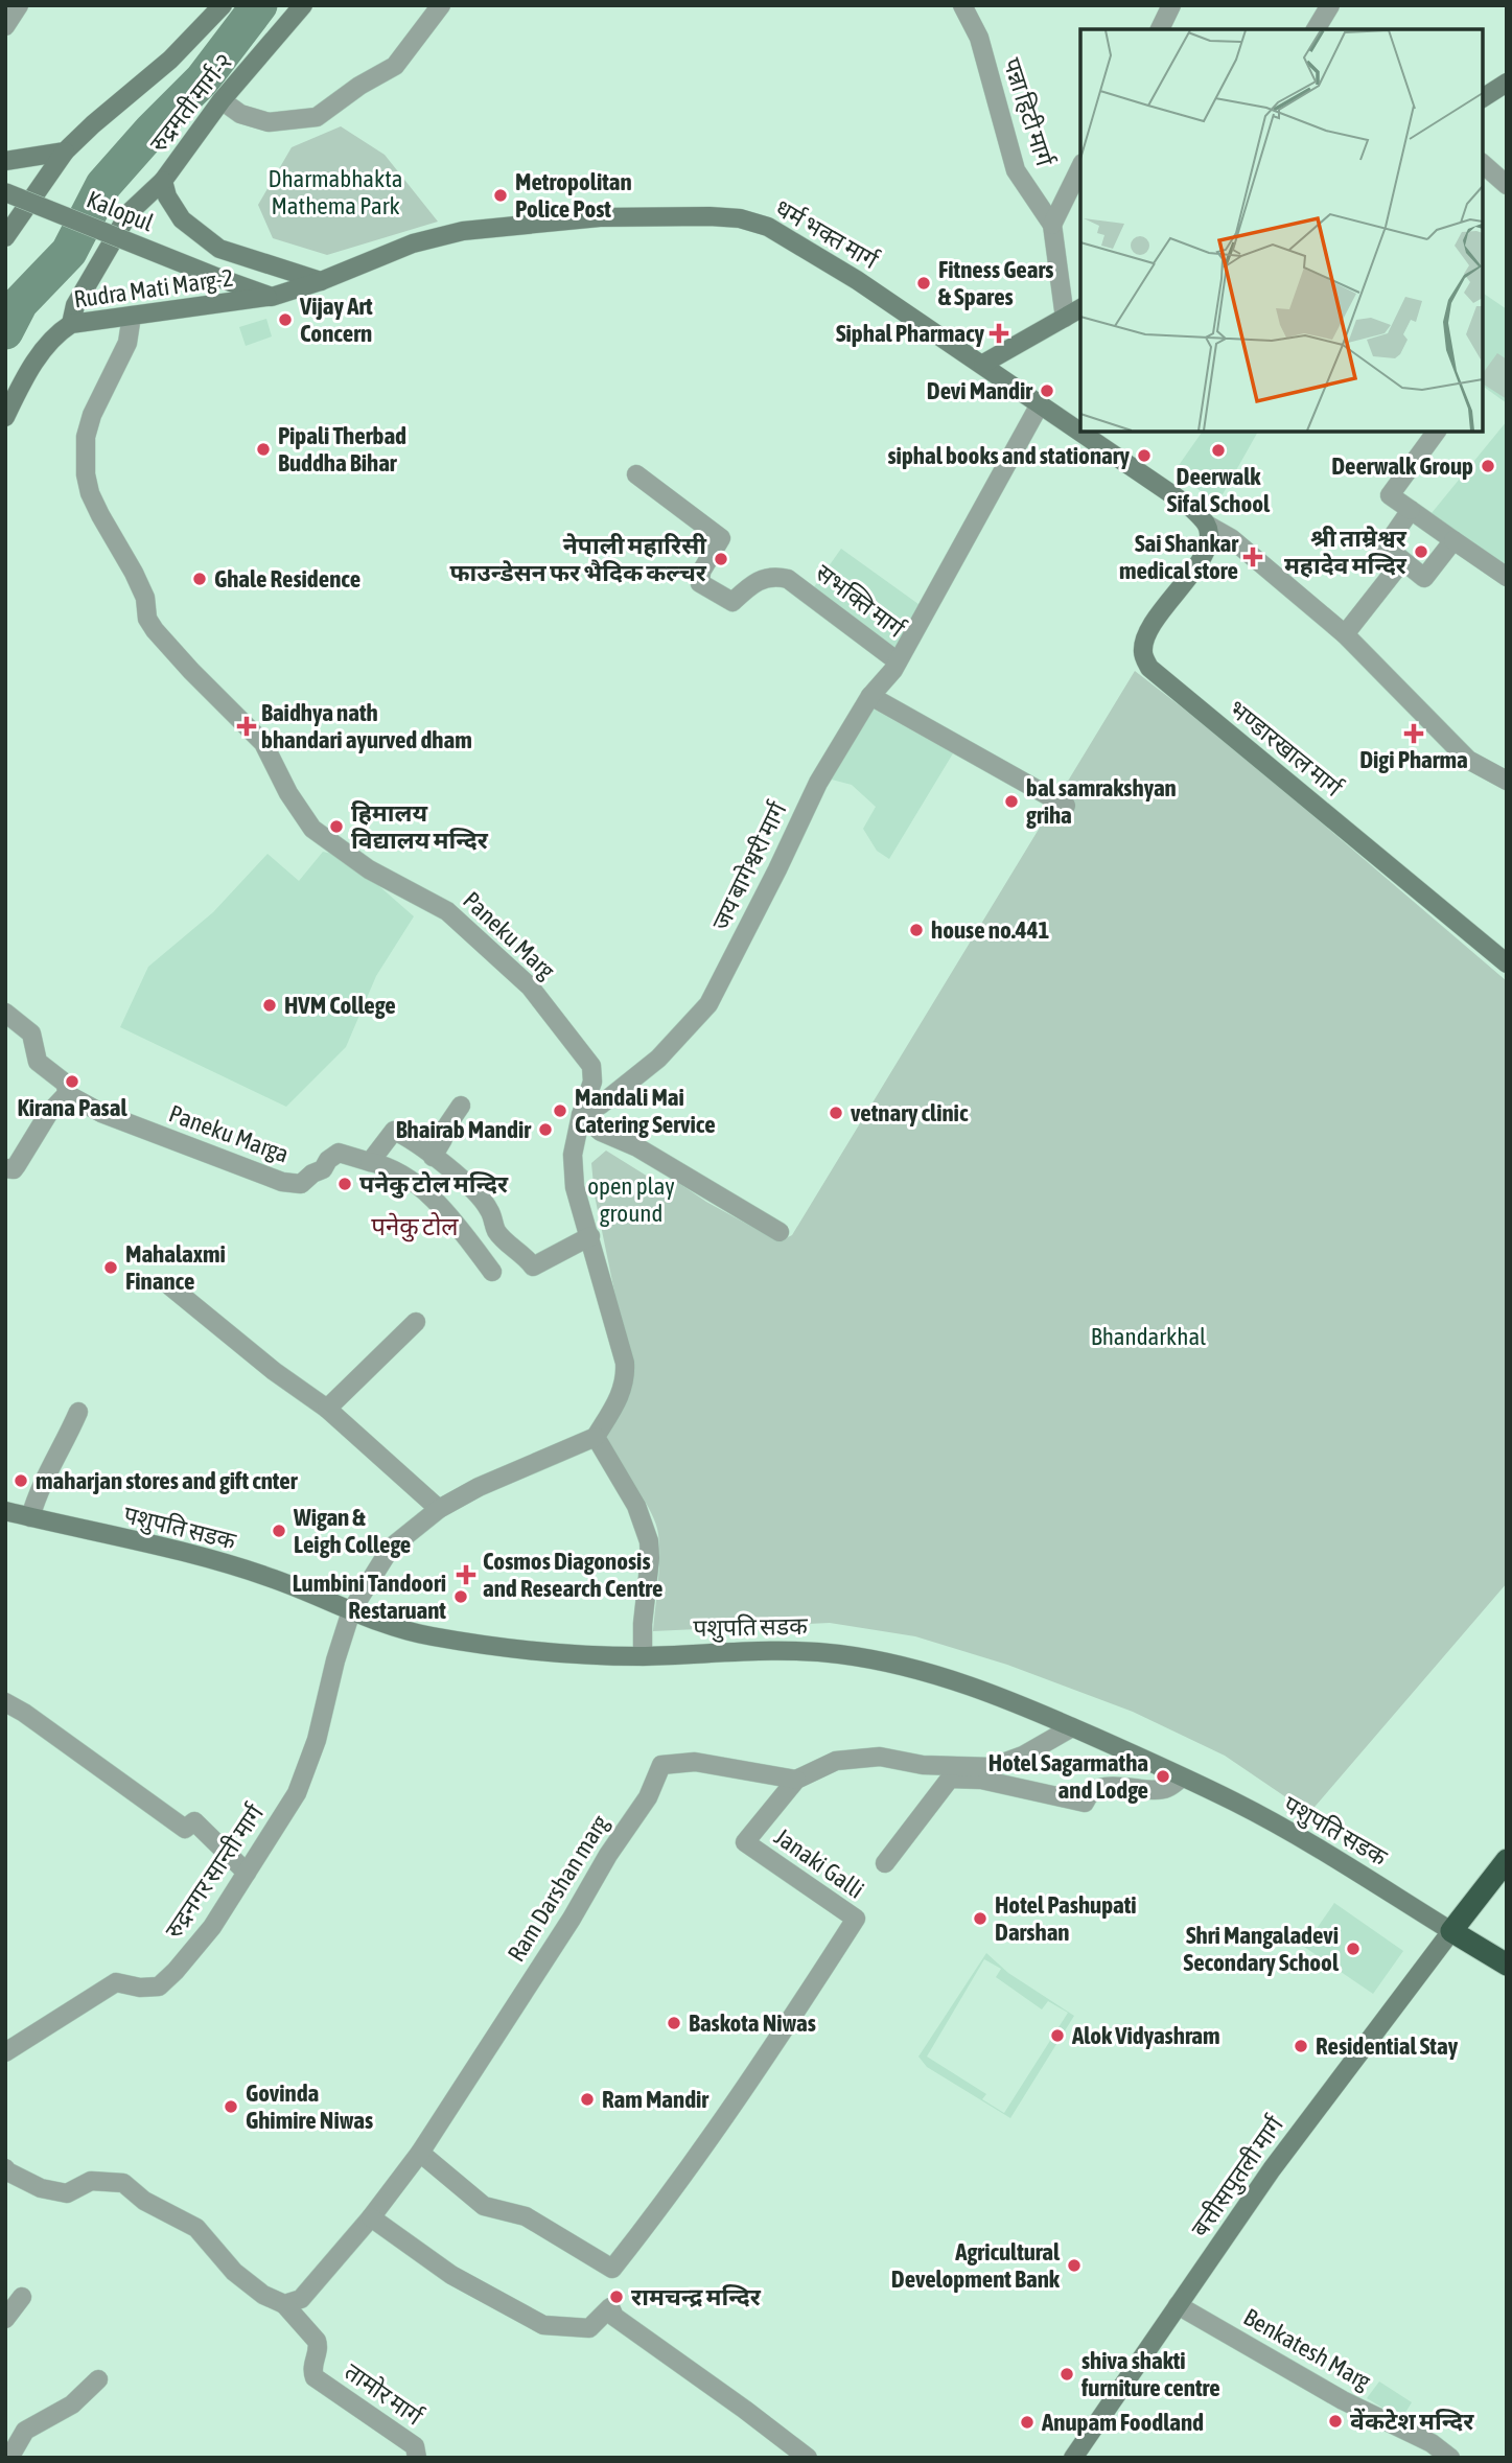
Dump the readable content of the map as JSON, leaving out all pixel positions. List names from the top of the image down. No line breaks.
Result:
{"streets":{"main road":["रुद्रमती मार्ग-२","Kalopul","धर्म भक्त मार्ग","Rudra Mati Marg-2","भण्डारखाल मार्ग","पशुपति सडक","बत्तीसपुतली मार्ग"],"street":["पन्ना हिटी मार्ग","सभक्ति मार्ग","जय बागेश्वरी मार्ग","Paneku Marg","Paneku Marga","Janaki Galli","रुद्रनगर सान्ती मार्ग","Ram Darshan marg","Benkatesh Marg","तामोर मार्ग"]},"crossings":[["रुद्रमती मार्ग-२","धर्म भक्त मार्ग"],["Kalopul","धर्म भक्त मार्ग"],["Kalopul","Rudra Mati Marg-2"],["धर्म भक्त मार्ग","Rudra Mati Marg-2"],["Rudra Mati Marg-2","Paneku Marg"],["सभक्ति मार्ग","जय बागेश्वरी मार्ग"],["जय बागेश्वरी मार्ग","Paneku Marg"],["Paneku Marg","रुद्रनगर सान्ती मार्ग"],["पशुपति सडक","Janaki Galli"],["पशुपति सडक","रुद्रनगर सान्ती मार्ग"],["पशुपति सडक","बत्तीसपुतली मार्ग"],["Janaki Galli","Ram Darshan marg"],["बत्तीसपुतली मार्ग","Benkatesh Marg"]],"districts":["पनेकु टोल"],"parks":["Dharmabhakta Mathema Park","open play ground","Bhandarkhal"],"places":{"other":["Metropolitan Police Post","Fitness Gears & Spares","Vijay Art Concern","Devi Mandir","Pipali Therbad Buddha Bihar","Deerwalk Sifal School","siphal books and stationary","Deerwalk Group","श्री ताम्रेश्वर महादेव मन्दिर","नेपाली महारिसी फाउन्डेसन फर भैदिक कल्चर","Ghale Residence","bal samrakshyan griha","हिमालय विद्यालय मन्दिर","house no.441","HVM College","Kirana Pasal","Mandali Mai Catering Service","vetnary clinic","Bhairab Mandir","पनेकु टोल मन्दिर","Mahalaxmi Finance","maharjan stores and gift cnter","Wigan & Leigh College","Lumbini Tandoori Restaruant","Hotel Sagarmatha and Lodge","Hotel Pashupati Darshan","Shri Mangaladevi Secondary School","Baskota Niwas","Alok Vidyashram","Residential Stay","Ram Mandir","Govinda Ghimire Niwas","Agricultural Development Bank","रामचन्द्र मन्दिर","shiva shakti furniture centre","वेंकटेश मन्दिर","Anupam Foodland"],"health":["Siphal Pharmacy","Sai Shankar medical store","Baidhya nath bhandari ayurved dham","Digi Pharma","Cosmos Diagonosis and Research Centre"]}}
